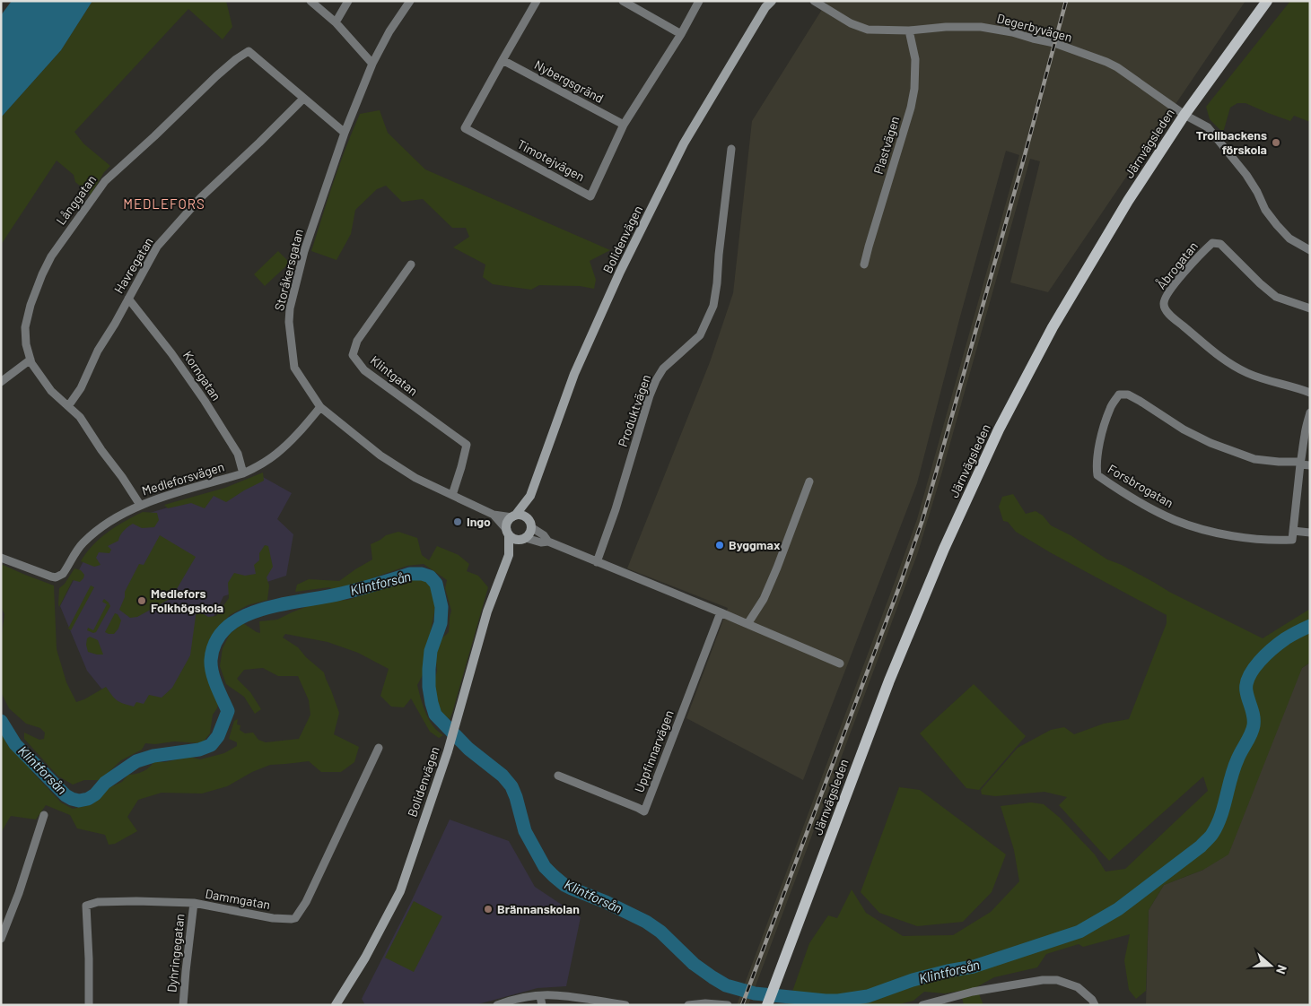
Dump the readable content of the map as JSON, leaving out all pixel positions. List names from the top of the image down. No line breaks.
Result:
{"streets":{"main road":["Järnvägsleden","Bolidenvägen"],"street":["Degerbyvägen","Nybergsgränd","Plastvägen","Timotejvägen","Långgatan","Havregatan","Åbrogatan","Storåkersgatan","Korngatan","Klintgatan","Produktvägen","Medleforsvägen","Forsbrogatan","Uppfinnarvägen","Dammgatan","Dyhringegatan"]},"crossings":[["Degerbyvägen","Järnvägsleden"],["Degerbyvägen","Plastvägen"],["Nybergsgränd","Timotejvägen"],["Långgatan","Havregatan"],["Långgatan","Storåkersgatan"],["Långgatan","Medleforsvägen"],["Bolidenvägen","Storåkersgatan"],["Havregatan","Korngatan"],["Storåkersgatan","Klintgatan"],["Storåkersgatan","Medleforsvägen"],["Korngatan","Medleforsvägen"],["Dammgatan","Dyhringegatan"]],"districts":["MEDLEFORS"],"water":["Klintforsån"],"places":["Trollbackens förskola","Ingo","Byggmax","Medlefors Folkhögskola","Brännanskolan"],"north":"right"}
